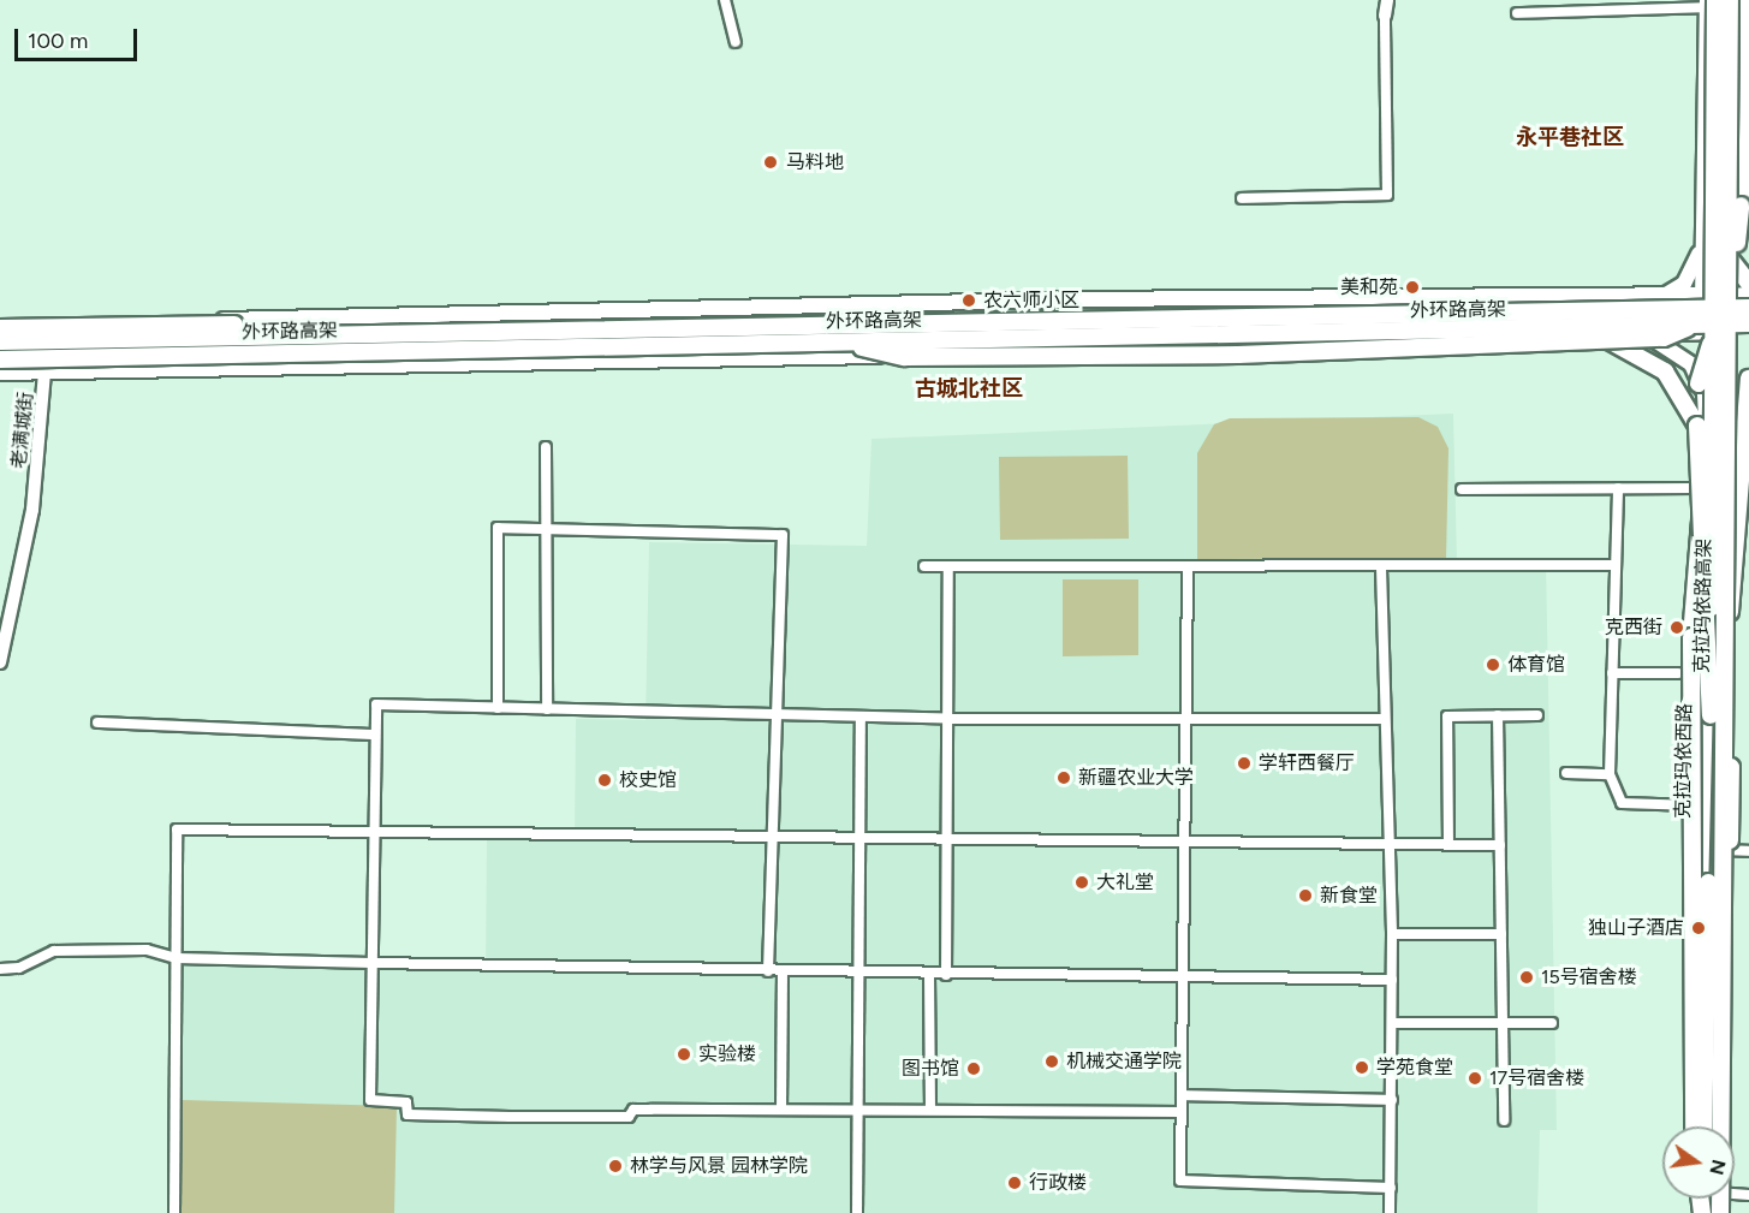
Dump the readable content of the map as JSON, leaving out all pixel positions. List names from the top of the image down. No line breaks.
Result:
{"streets":{"highway":["外环路高架","克拉玛依路高架"],"main road":["克拉玛依西路"],"street":["老满城街"]},"crossings":[["克拉玛依路高架","克拉玛依西路"]],"districts":["永平巷社区","古城北社区"],"places":["马料地","美和苑","农六师小区","克西街","体育馆","学轩西餐厅","新疆农业大学","校史馆","大礼堂","新食堂","独山子酒店","15号宿舍楼","实验楼","机械交通学院","学苑食堂","图书馆","17号宿舍楼","林学与风景 园林学院","行政楼"],"scale_bar":"100 m","north":"right"}
